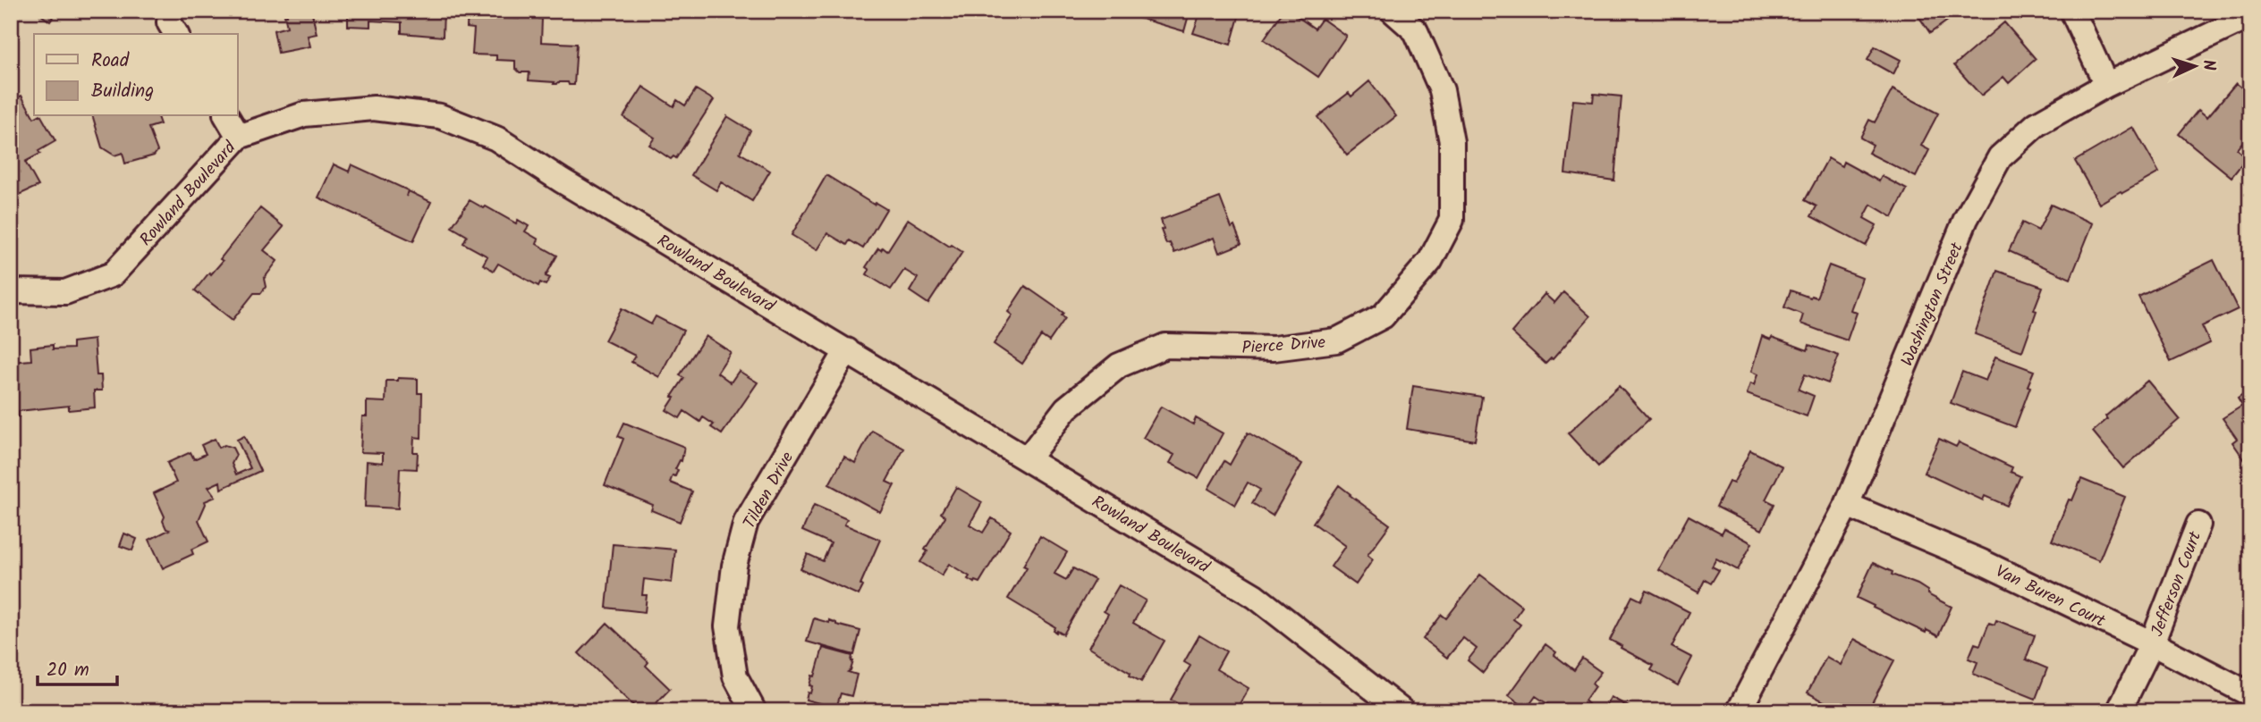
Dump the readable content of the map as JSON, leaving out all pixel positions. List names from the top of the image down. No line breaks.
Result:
{"streets":{"street":["Rowland Boulevard","Washington Street","Pierce Drive","Tilden Drive","Jefferson Court","Van Buren Court"]},"crossings":[["Rowland Boulevard","Pierce Drive"],["Rowland Boulevard","Tilden Drive"],["Washington Street","Van Buren Court"],["Jefferson Court","Van Buren Court"]],"legend":["Road","Building"],"scale_bar":"20 m","north":"right"}
